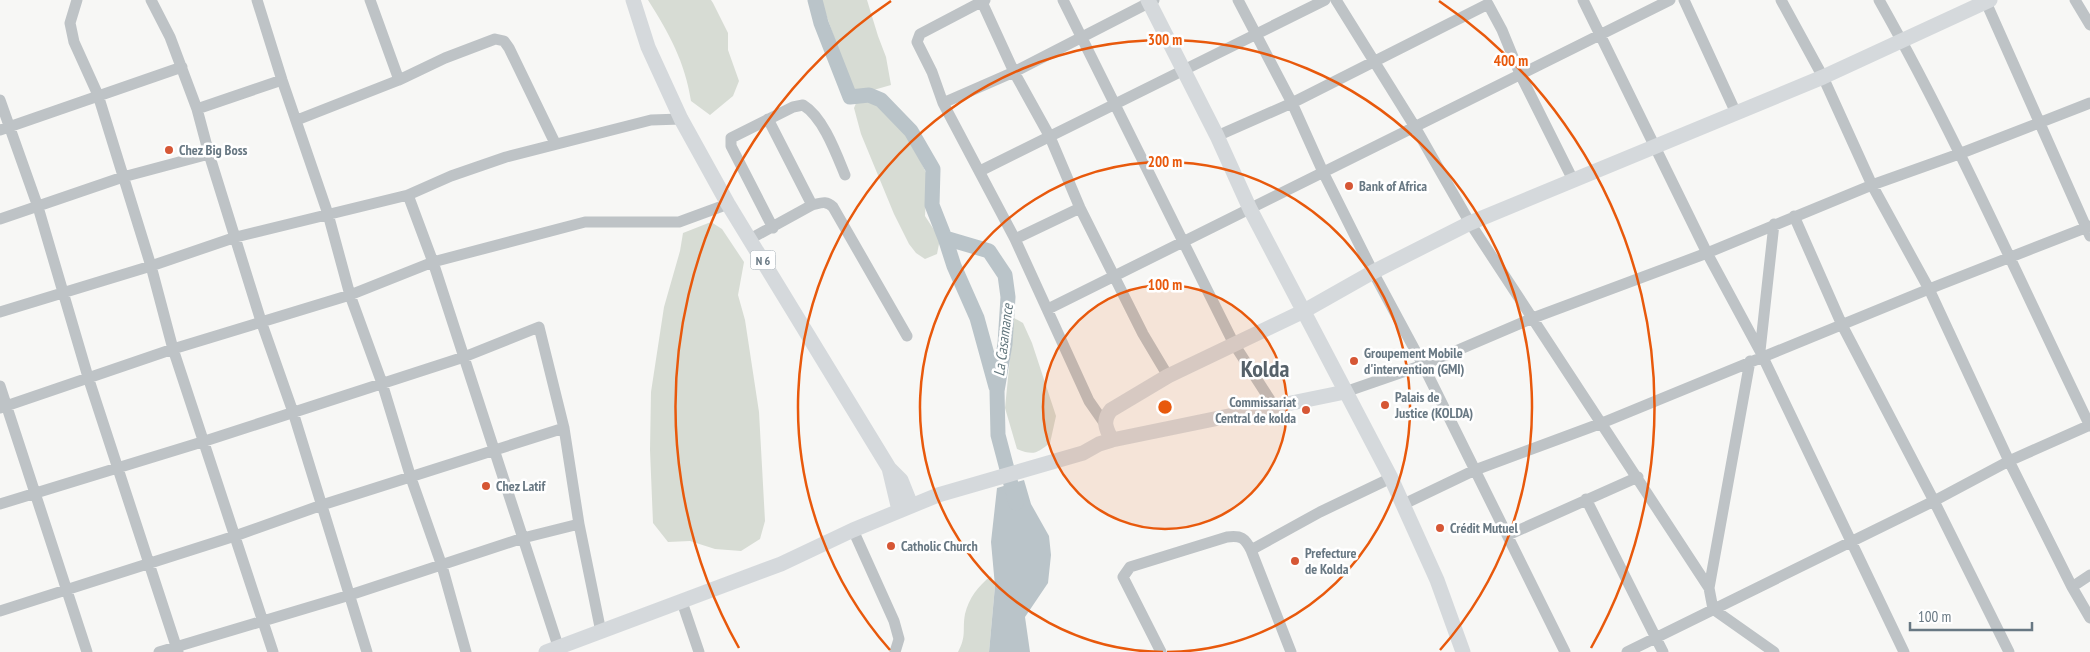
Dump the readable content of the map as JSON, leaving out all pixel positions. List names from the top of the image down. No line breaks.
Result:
{"streets":{"main road":["N 6"]},"districts":["Kolda"],"water":["La Casamance"],"places":["Chez Big Boss","Bank of Africa","Groupement Mobile d'intervention (GMI)","Palais de Justice (KOLDA)","Commissariat Central de kolda","Chez Latif","Crédit Mutuel","Catholic Church","Prefecture de Kolda"],"scale_bar":"100 m","rings":["300 m","400 m","200 m","100 m"]}
